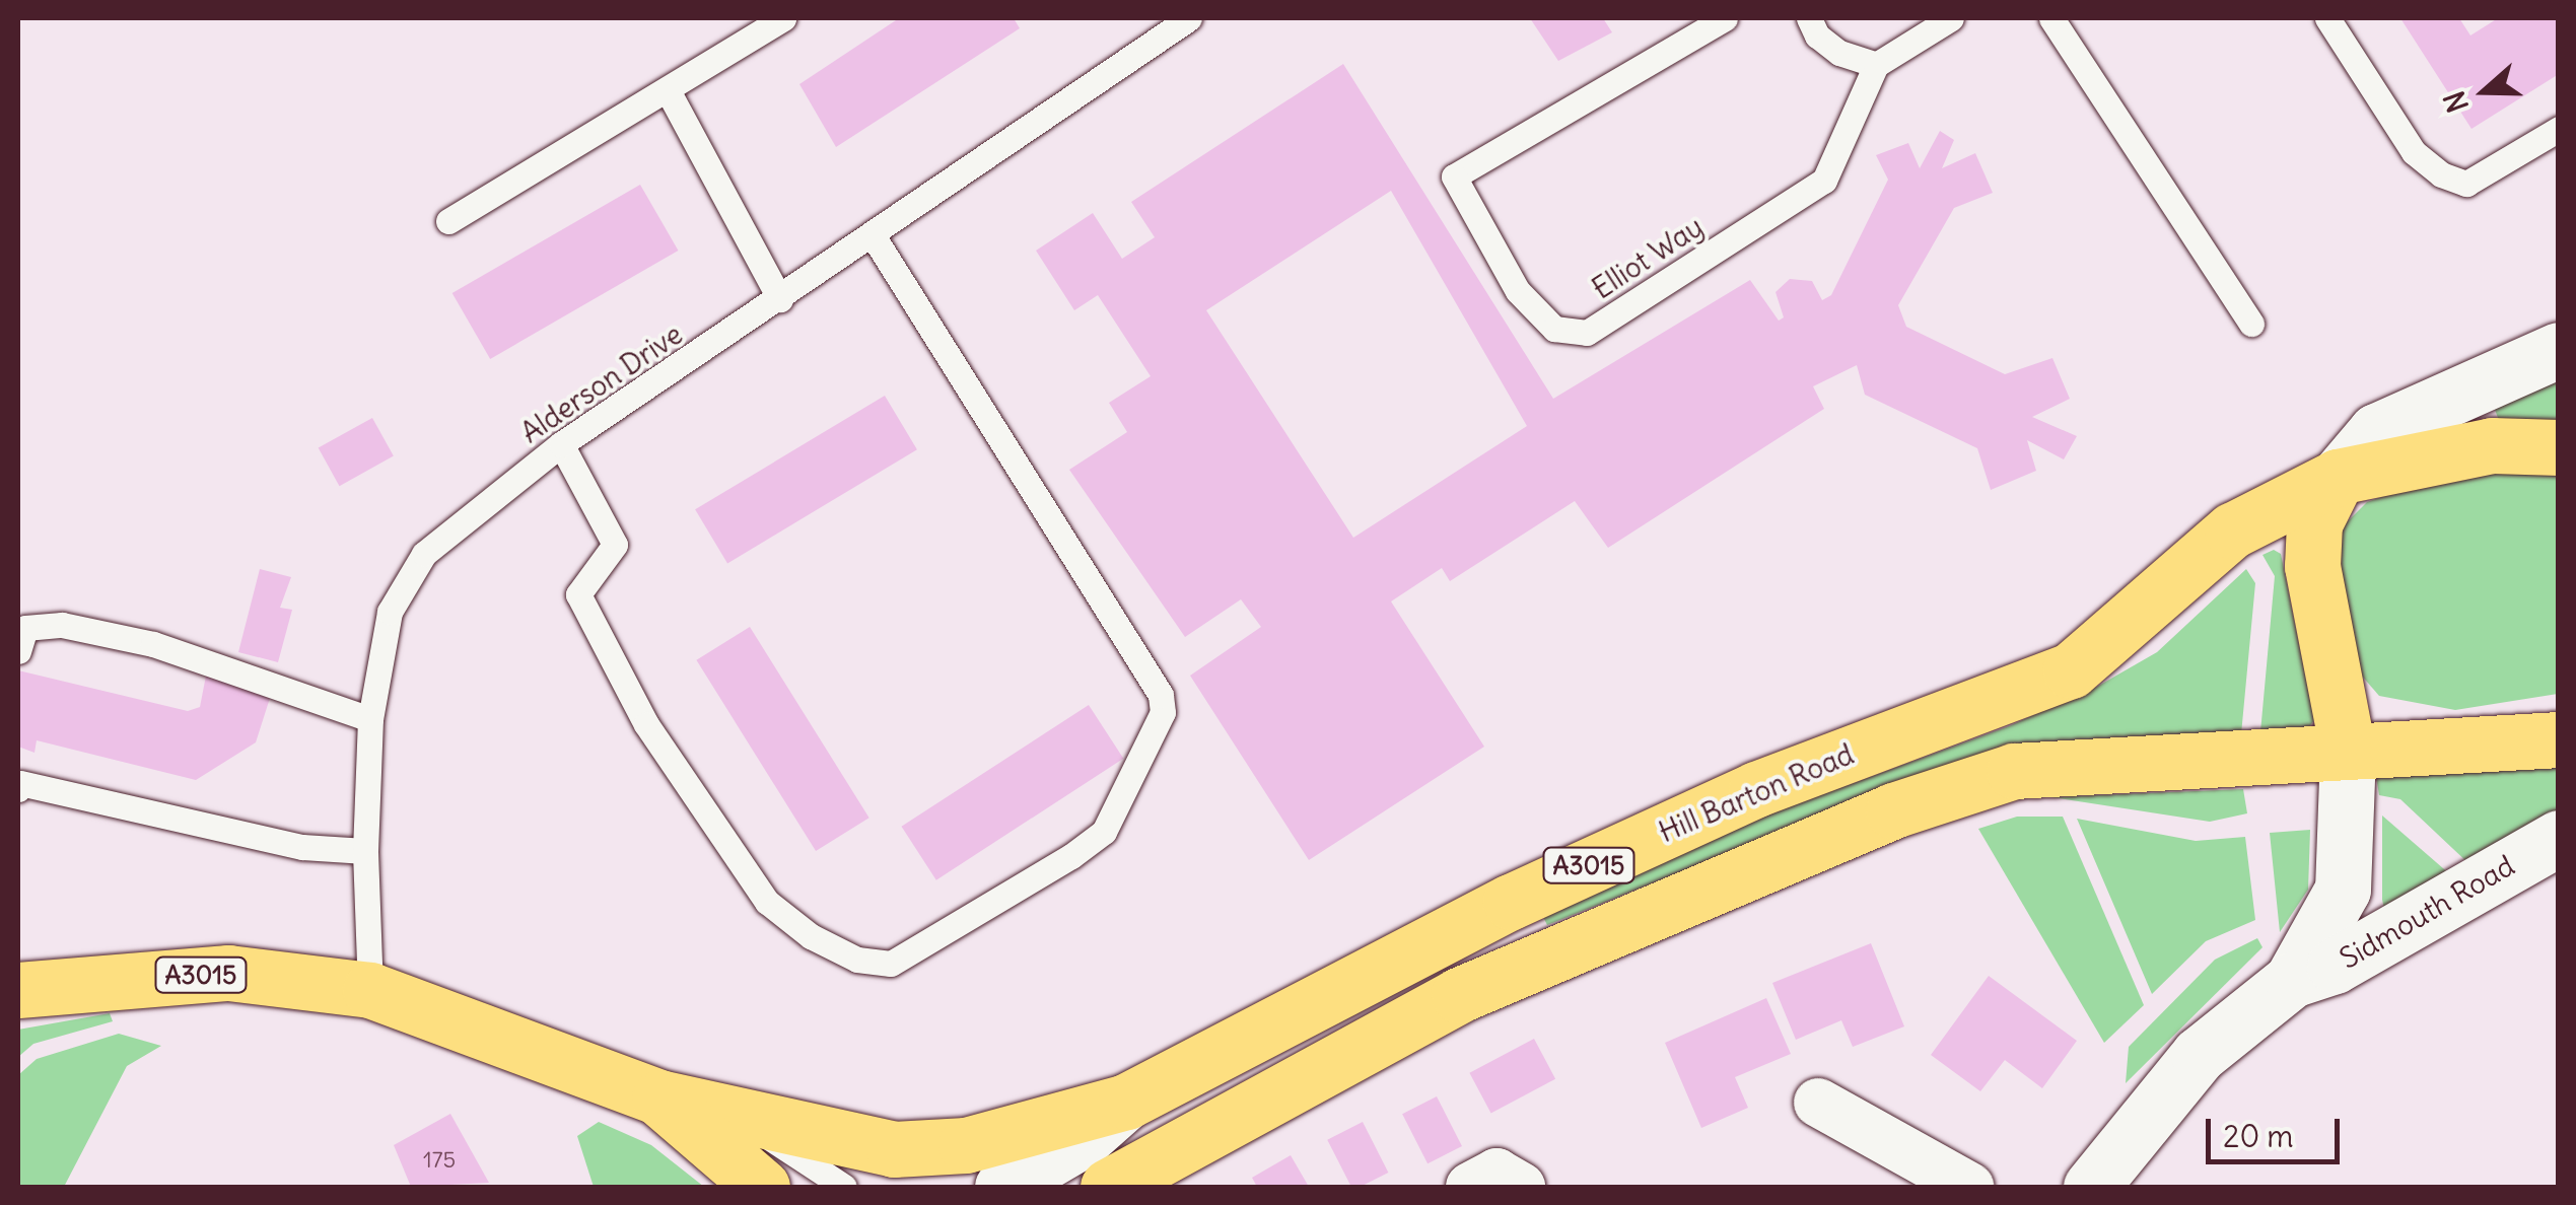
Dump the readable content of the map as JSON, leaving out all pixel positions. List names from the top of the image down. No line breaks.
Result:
{"streets":{"main road":["Hill Barton Road","A3015","Sidmouth Road"],"lane":["Elliot Way","Alderson Drive"]},"crossings":[["Alderson Drive","A3015"],["Hill Barton Road","A3015"],["A3015","Sidmouth Road"]],"house_numbers":["175"],"scale_bar":"20 m","north":"left"}
